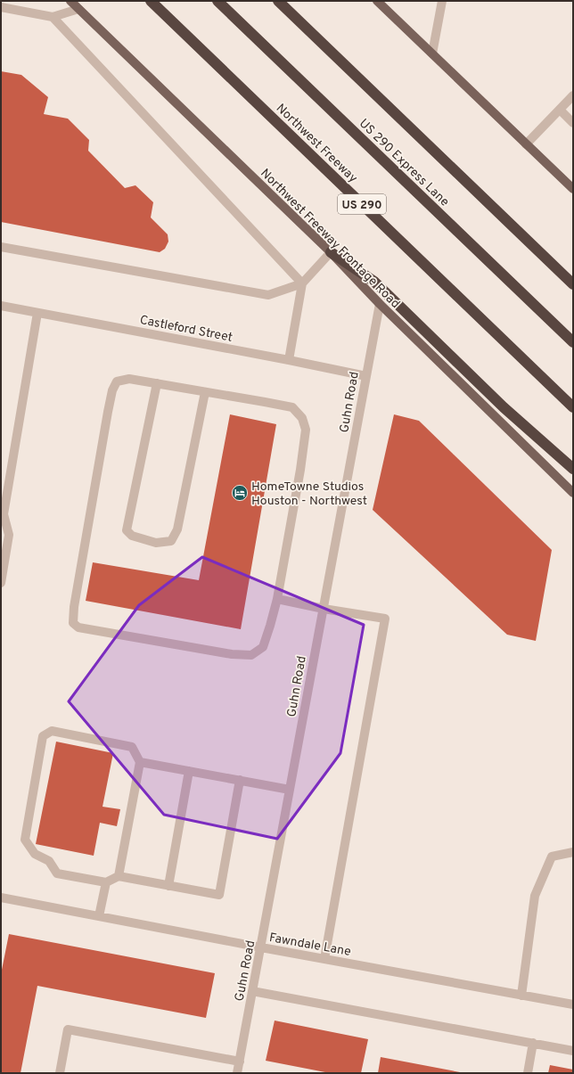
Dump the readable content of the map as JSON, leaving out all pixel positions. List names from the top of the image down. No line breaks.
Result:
{"streets":{"highway":["Northwest Freeway","US 290 Express Lane","US 290"],"main road":["Northwest Freeway Frontage Road"],"street":["Castleford Street","Guhn Road","Fawndale Lane"]},"crossings":[["Northwest Freeway Frontage Road","Guhn Road"],["Castleford Street","Guhn Road"],["Guhn Road","Fawndale Lane"]],"places":{"hotel":["HomeTowne Studios Houston - Northwest"]}}
